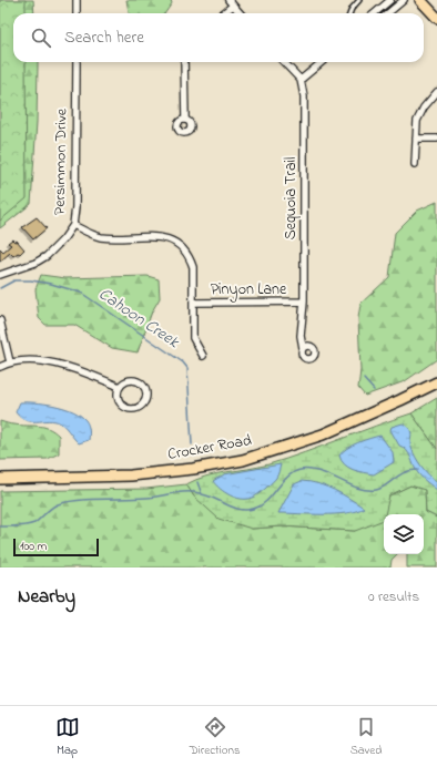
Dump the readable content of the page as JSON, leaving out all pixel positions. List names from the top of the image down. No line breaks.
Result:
{"streets":{"main road":["Crocker Road"],"street":["Persimmon Drive","Sequoia Trail","Pinyon Lane"]},"crossings":[["Sequoia Trail","Pinyon Lane"]],"water":["Cahoon Creek"],"scale_bar":"100 m","page":{"search":"Search here","scale":"100 m","heading":["Nearby","0 results"],"nav":["Map","Directions","Saved"]}}
